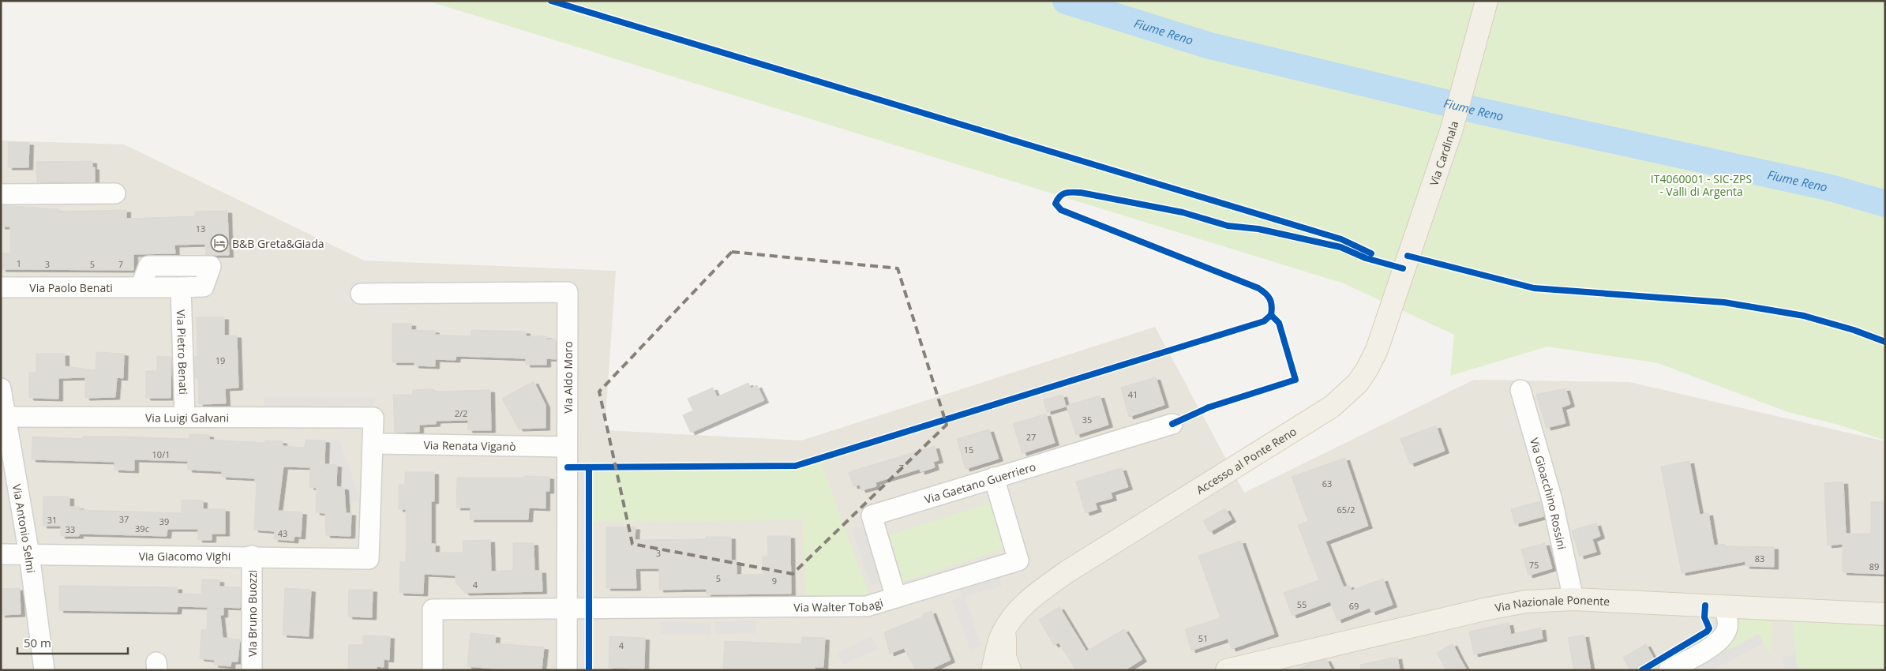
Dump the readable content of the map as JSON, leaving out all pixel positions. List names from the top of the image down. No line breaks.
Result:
{"streets":{"main road":["Via Cardinala","Accesso al Ponte Reno","Via Nazionale Ponente"],"street":["Via Paolo Benati","Via Pietro Benati","Via Aldo Moro","Via Luigi Galvani","Via Renata Viganò","Via Gaetano Guerriero","Via Gioacchino Rossini","Via Antonio Selmi","Via Giacomo Vighi","Via Walter Tobagi","Via Bruno Buozzi"]},"crossings":[["Via Cardinala","Accesso al Ponte Reno"],["Via Paolo Benati","Via Pietro Benati"],["Via Pietro Benati","Via Luigi Galvani"],["Via Aldo Moro","Via Renata Viganò"],["Via Aldo Moro","Via Walter Tobagi"],["Via Luigi Galvani","Via Renata Viganò"],["Via Luigi Galvani","Via Antonio Selmi"],["Via Luigi Galvani","Via Giacomo Vighi"],["Via Renata Viganò","Via Giacomo Vighi"],["Via Gaetano Guerriero","Via Walter Tobagi"],["Via Gioacchino Rossini","Via Nazionale Ponente"],["Via Antonio Selmi","Via Giacomo Vighi"],["Via Giacomo Vighi","Via Bruno Buozzi"]],"water":["Fiume Reno"],"parks":["IT4060001 - SIC-ZPS - Valli di Argenta"],"places":{"hotel":["B&B Greta&Giada"]},"house_numbers":["13","1","3","5","7","19","41","2/2","35","27","15","10/1","7","63","65/2","37","31","39","39c","33","43","3","83","75","89","5","9","4","55","69","51","4"],"scale_bar":"50 m"}
